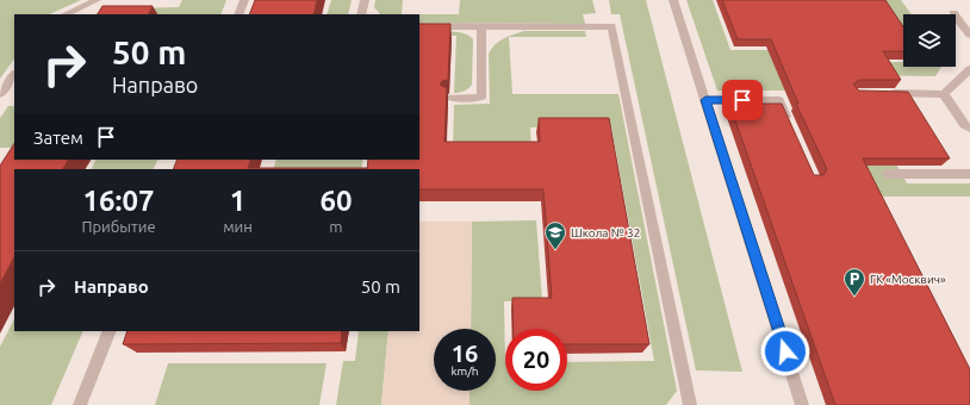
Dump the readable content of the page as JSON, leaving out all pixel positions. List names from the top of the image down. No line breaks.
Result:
{"places":{"school or university":["Школа № 32"],"parking":["ГК «Москвич»"]},"page":{"turn":["50 m","Направо"],"then":"Затем","eta":["16:07","Прибытие","1","мин","60","m"],"list":[{"name":"Направо","value":"50 m"}],"speed":"16 km/h","limit":"20"}}
